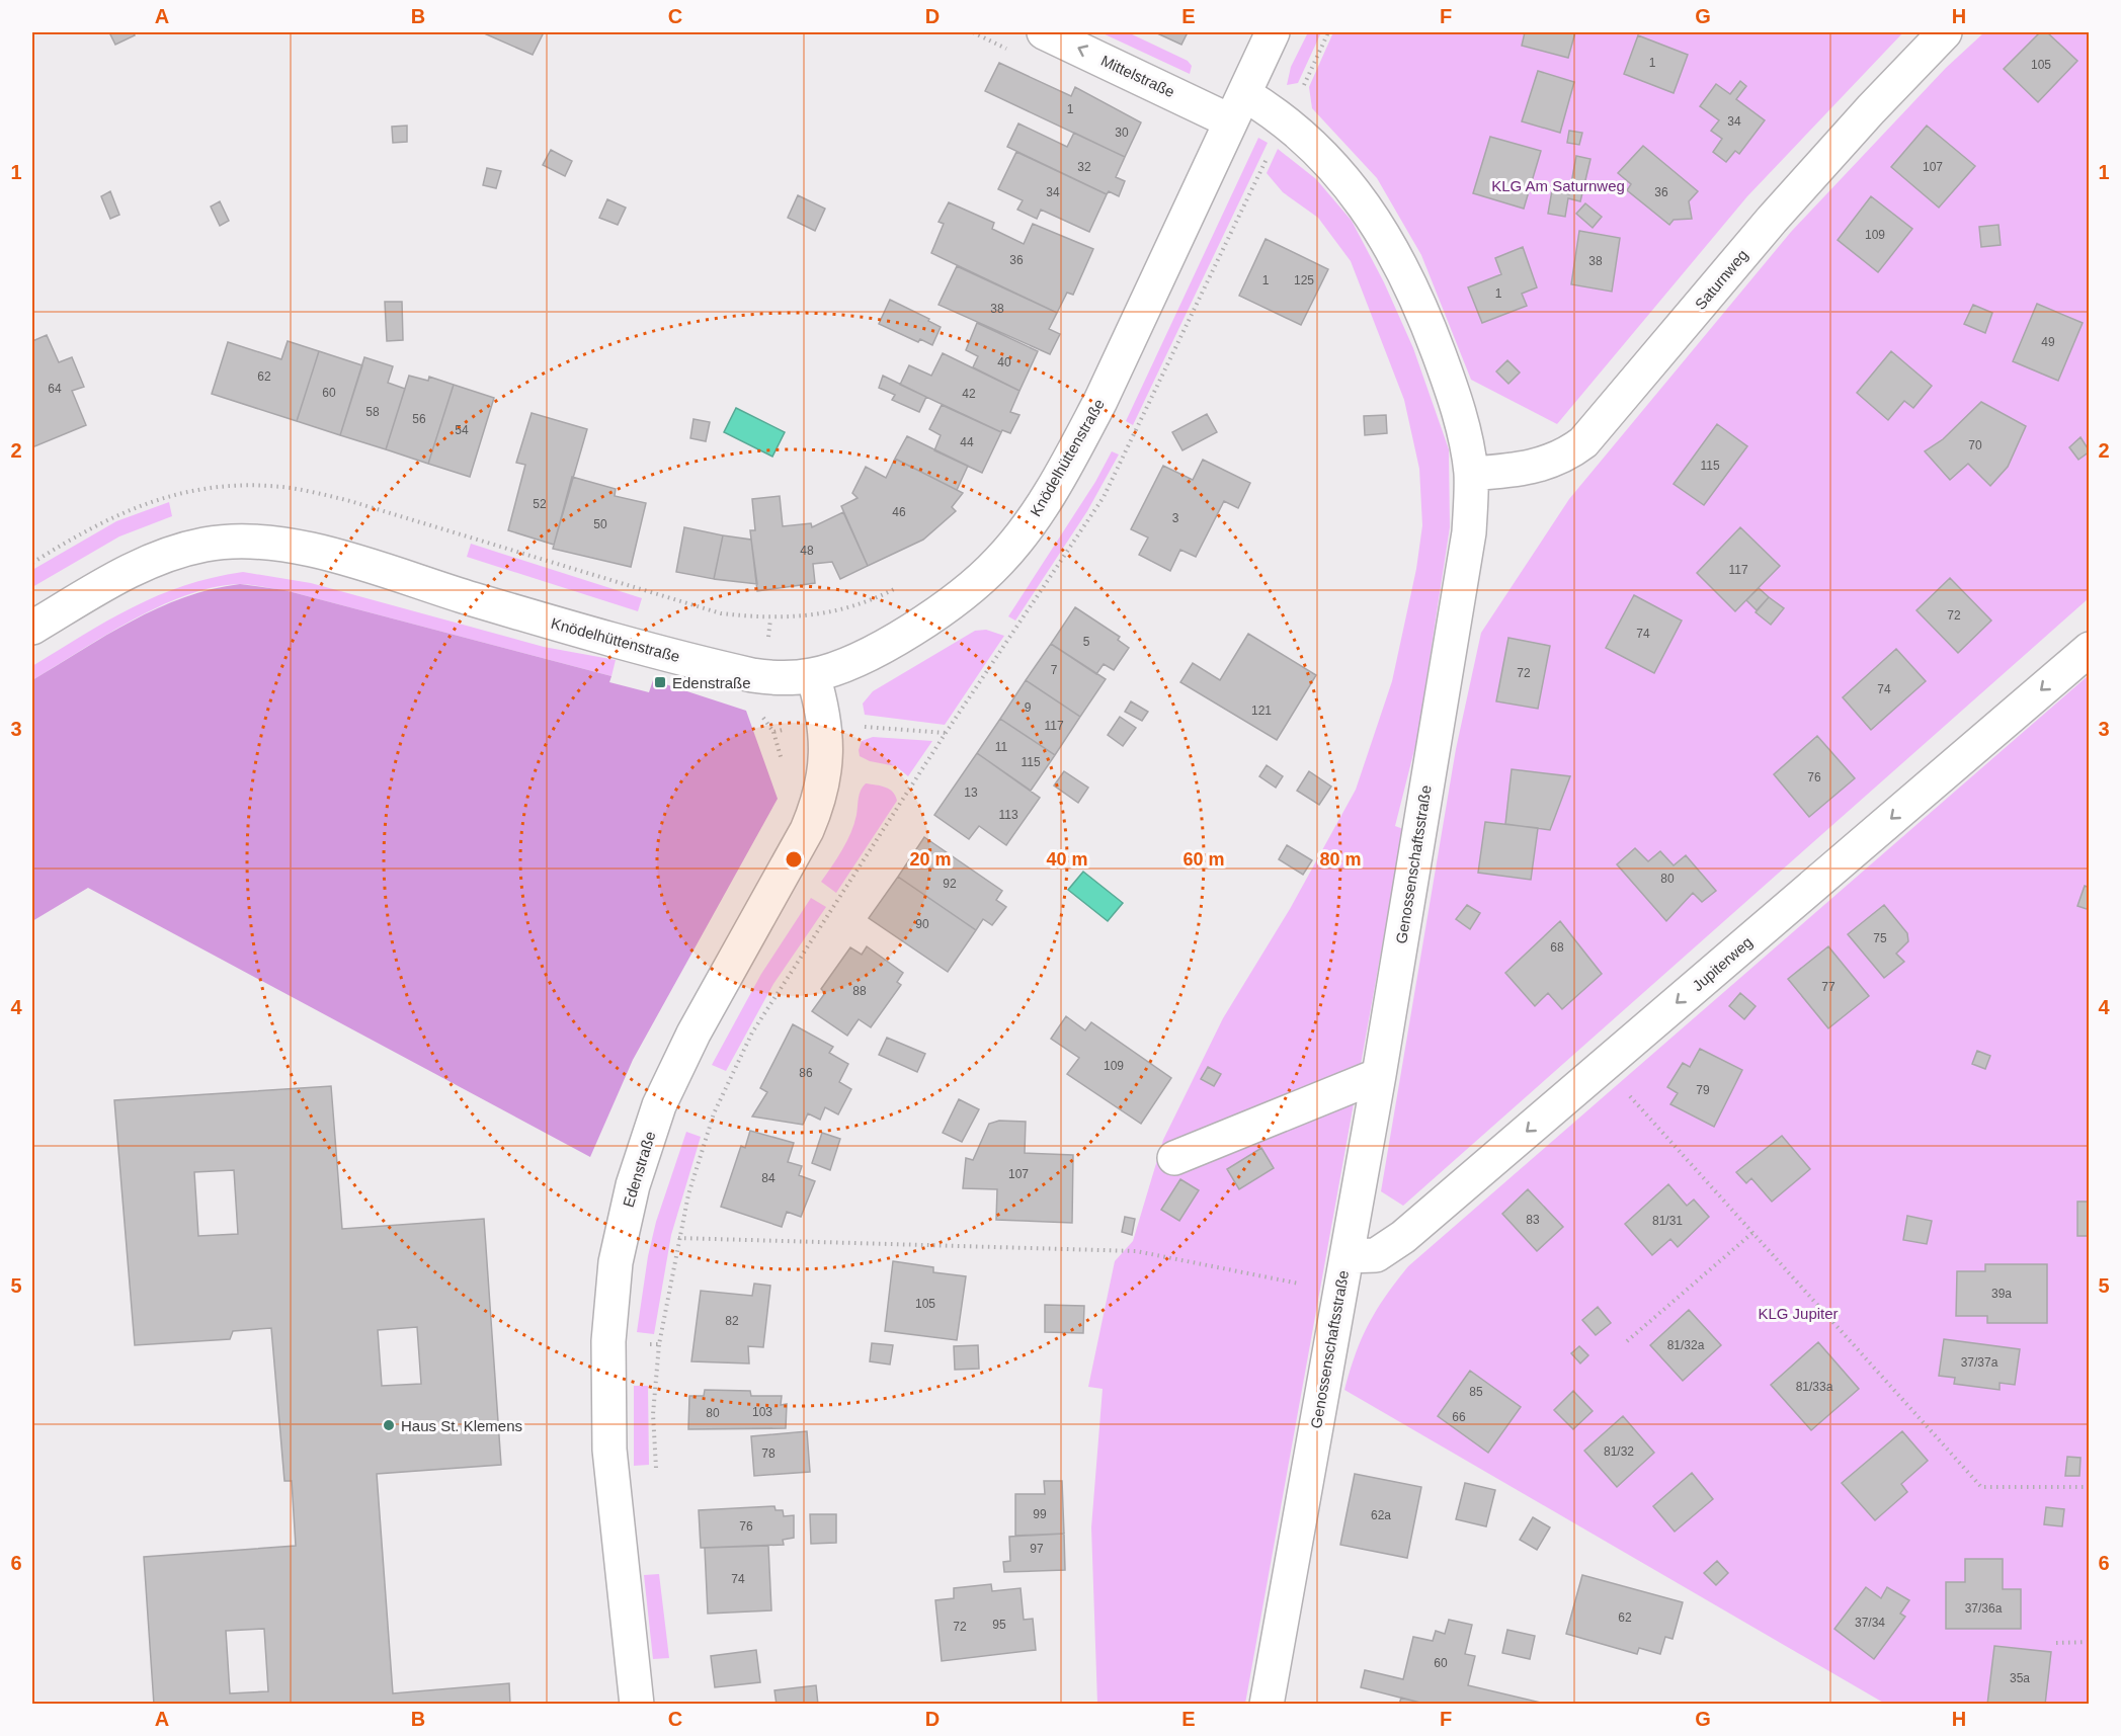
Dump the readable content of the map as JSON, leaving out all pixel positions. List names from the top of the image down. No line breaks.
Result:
{"streets":{"street":["Mittelstraße","Saturnweg","Knödelhüttenstraße","Genossenschaftsstraße","Jupiterweg","Edenstraße"]},"crossings":[["Mittelstraße","Knödelhüttenstraße"],["Mittelstraße","Genossenschaftsstraße"],["Saturnweg","Genossenschaftsstraße"],["Knödelhüttenstraße","Genossenschaftsstraße"],["Knödelhüttenstraße","Edenstraße"],["Genossenschaftsstraße","Jupiterweg"]],"one_way":["Mittelstraße","Jupiterweg"],"parks":["KLG Am Saturnweg","KLG Jupiter"],"places":{"transit":["Edenstraße"],"other":["Haus St. Klemens"]},"house_numbers":["1","105","1","34","30","32","107","34","36","109","36","38","1","125","1","38","49","40","62","64","60","42","58","56","54","44","70","115","52","46","3","50","48","117","72","74","5","7","72","74","9","121","117","11","115","76","13","113","80","92","90","75","68","77","88","109","86","79","107","84","83","81/31","39a","105","82","81/32a","37/37a","81/33a","85","103","80","66","81/32","78","99","62a","76","97","74","37/36a","62","37/34","95","72","60","35a"],"grid":{"columns":["A","B","C","D","E","F","G","H"],"rows":["1","2","3","4","5","6"]},"rings":["20 m","40 m","60 m","80 m"]}
